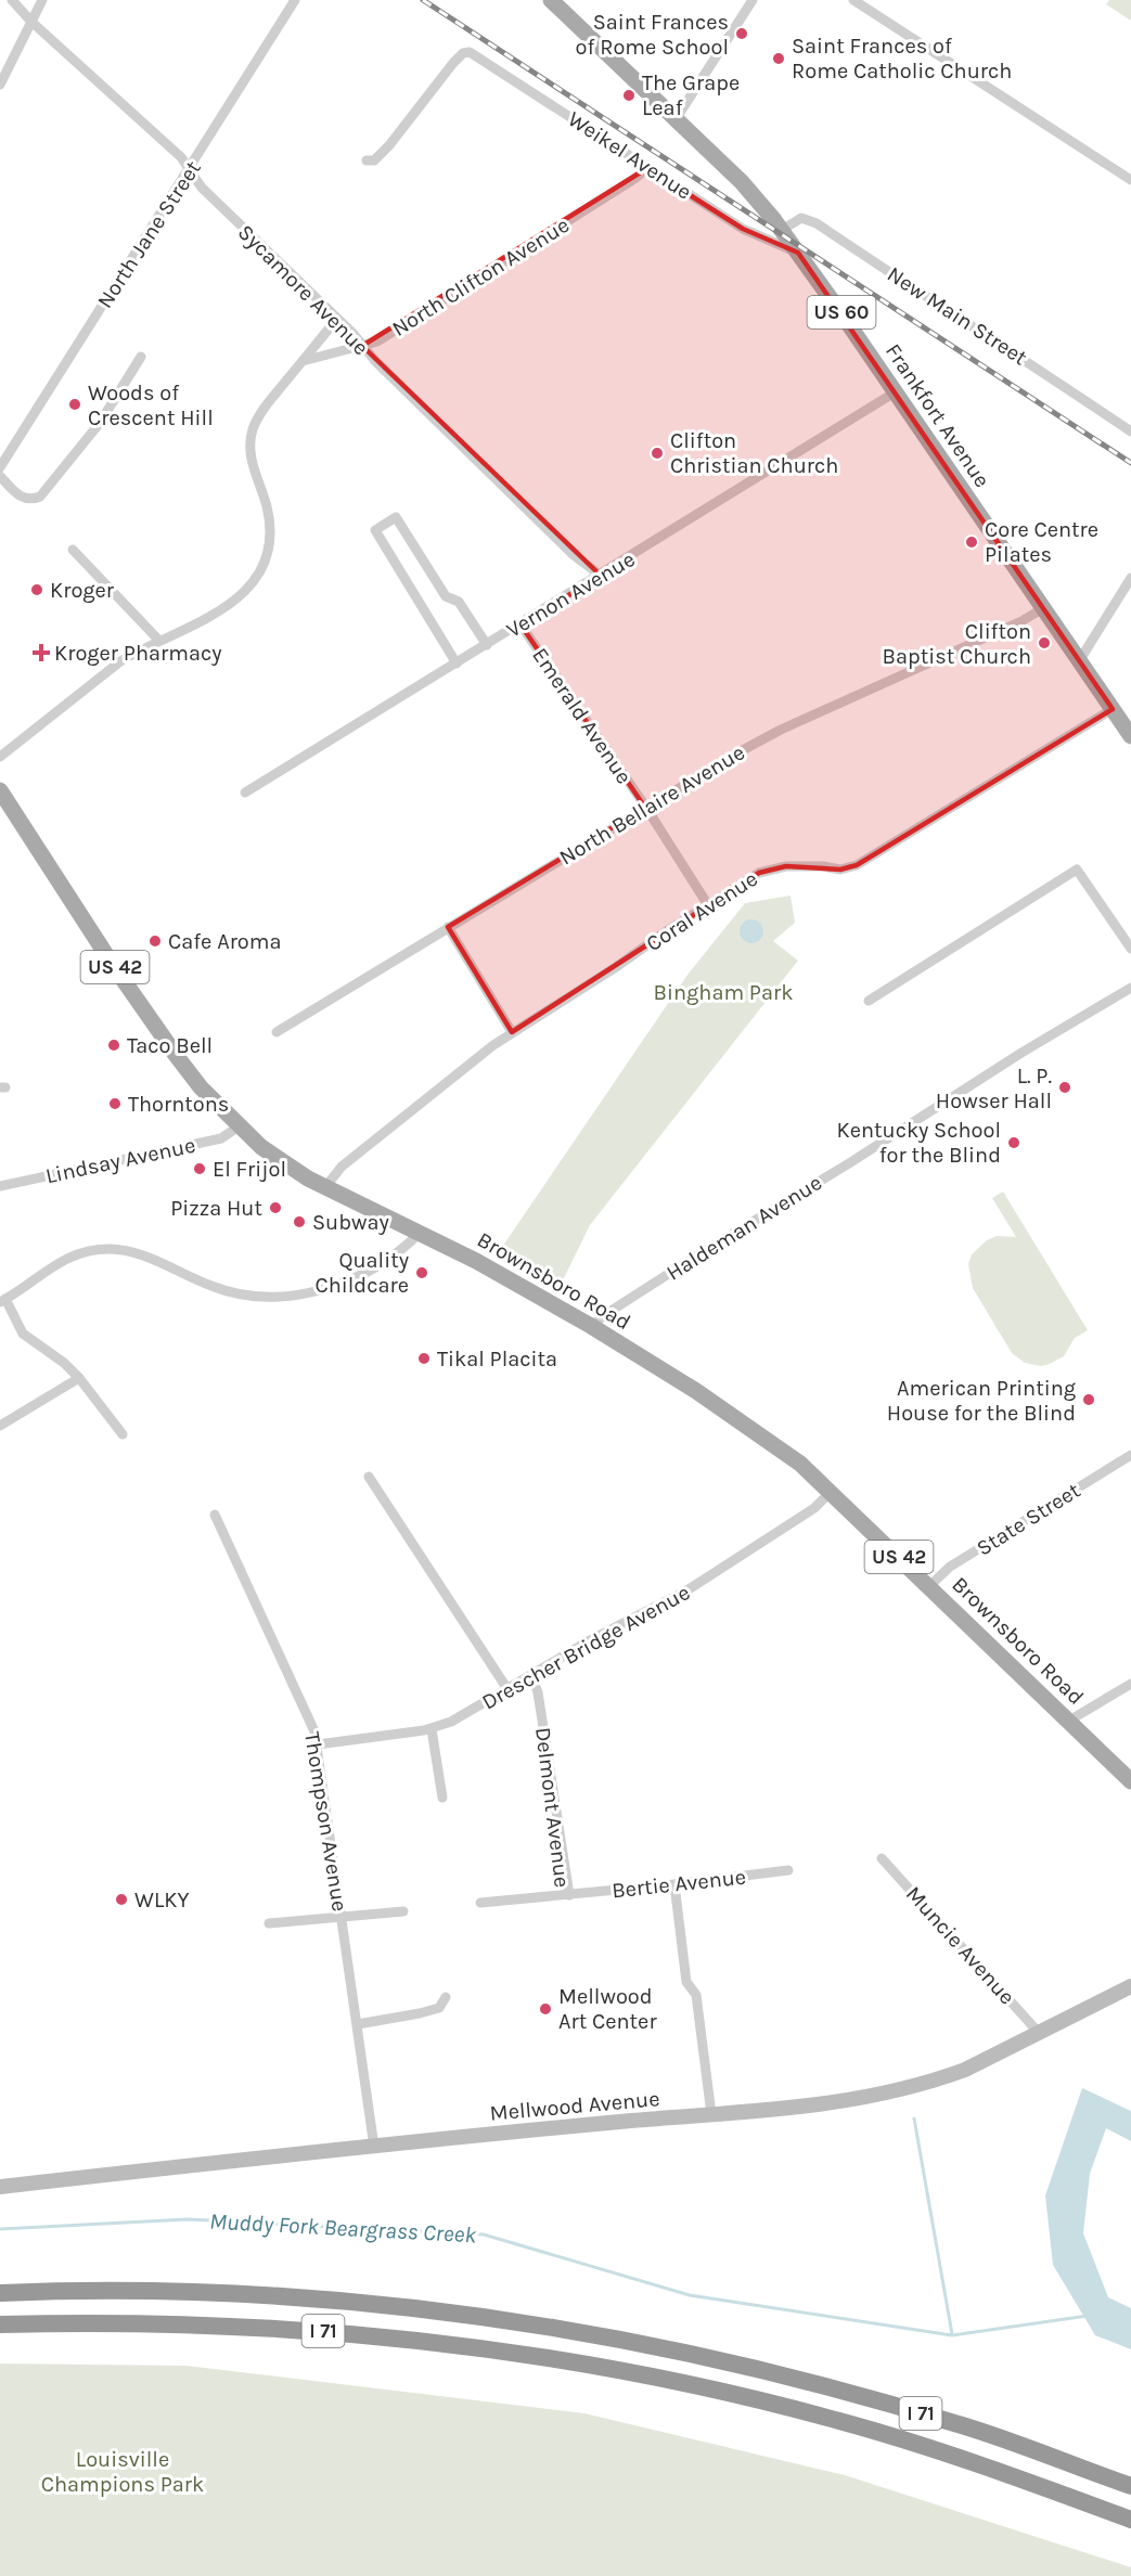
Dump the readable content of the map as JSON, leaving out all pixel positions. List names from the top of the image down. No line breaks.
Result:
{"streets":{"highway":["I 71"],"main road":["US 60","Frankfort Avenue","US 42","Brownsboro Road"],"street":["Weikel Avenue","North Jane Street","North Clifton Avenue","Sycamore Avenue","New Main Street","Vernon Avenue","Emerald Avenue","North Bellaire Avenue","Coral Avenue","Lindsay Avenue","Haldeman Avenue","State Street","Drescher Bridge Avenue","Delmont Avenue","Thompson Avenue","Bertie Avenue","Muncie Avenue","Mellwood Avenue"]},"crossings":[["Weikel Avenue","North Clifton Avenue"],["Weikel Avenue","Frankfort Avenue"],["North Jane Street","Sycamore Avenue"],["North Clifton Avenue","Sycamore Avenue"],["Sycamore Avenue","Vernon Avenue"],["New Main Street","Frankfort Avenue"],["Frankfort Avenue","Vernon Avenue"],["Frankfort Avenue","North Bellaire Avenue"],["Frankfort Avenue","Coral Avenue"],["Vernon Avenue","Emerald Avenue"],["Emerald Avenue","North Bellaire Avenue"],["Emerald Avenue","Coral Avenue"],["Coral Avenue","Brownsboro Road"],["Lindsay Avenue","Brownsboro Road"],["Haldeman Avenue","Brownsboro Road"],["Brownsboro Road","State Street"],["Brownsboro Road","Drescher Bridge Avenue"],["Drescher Bridge Avenue","Delmont Avenue"],["Drescher Bridge Avenue","Thompson Avenue"],["Delmont Avenue","Bertie Avenue"],["Thompson Avenue","Mellwood Avenue"],["Muncie Avenue","Mellwood Avenue"]],"water":["Muddy Fork Beargrass Creek"],"parks":["Bingham Park","Louisville Champions Park"],"places":{"other":["Saint Frances of Rome School","Saint Frances of Rome Catholic Church","The Grape Leaf","Woods of Crescent Hill","Clifton Christian Church","Core Centre Pilates","Kroger","Clifton Baptist Church","Cafe Aroma","Taco Bell","L. P. Howser Hall","Thorntons","Kentucky School for the Blind","El Frijol","Pizza Hut","Subway","Quality Childcare","Tikal Placita","American Printing House for the Blind","WLKY","Mellwood Art Center"],"health":["Kroger Pharmacy"]}}
